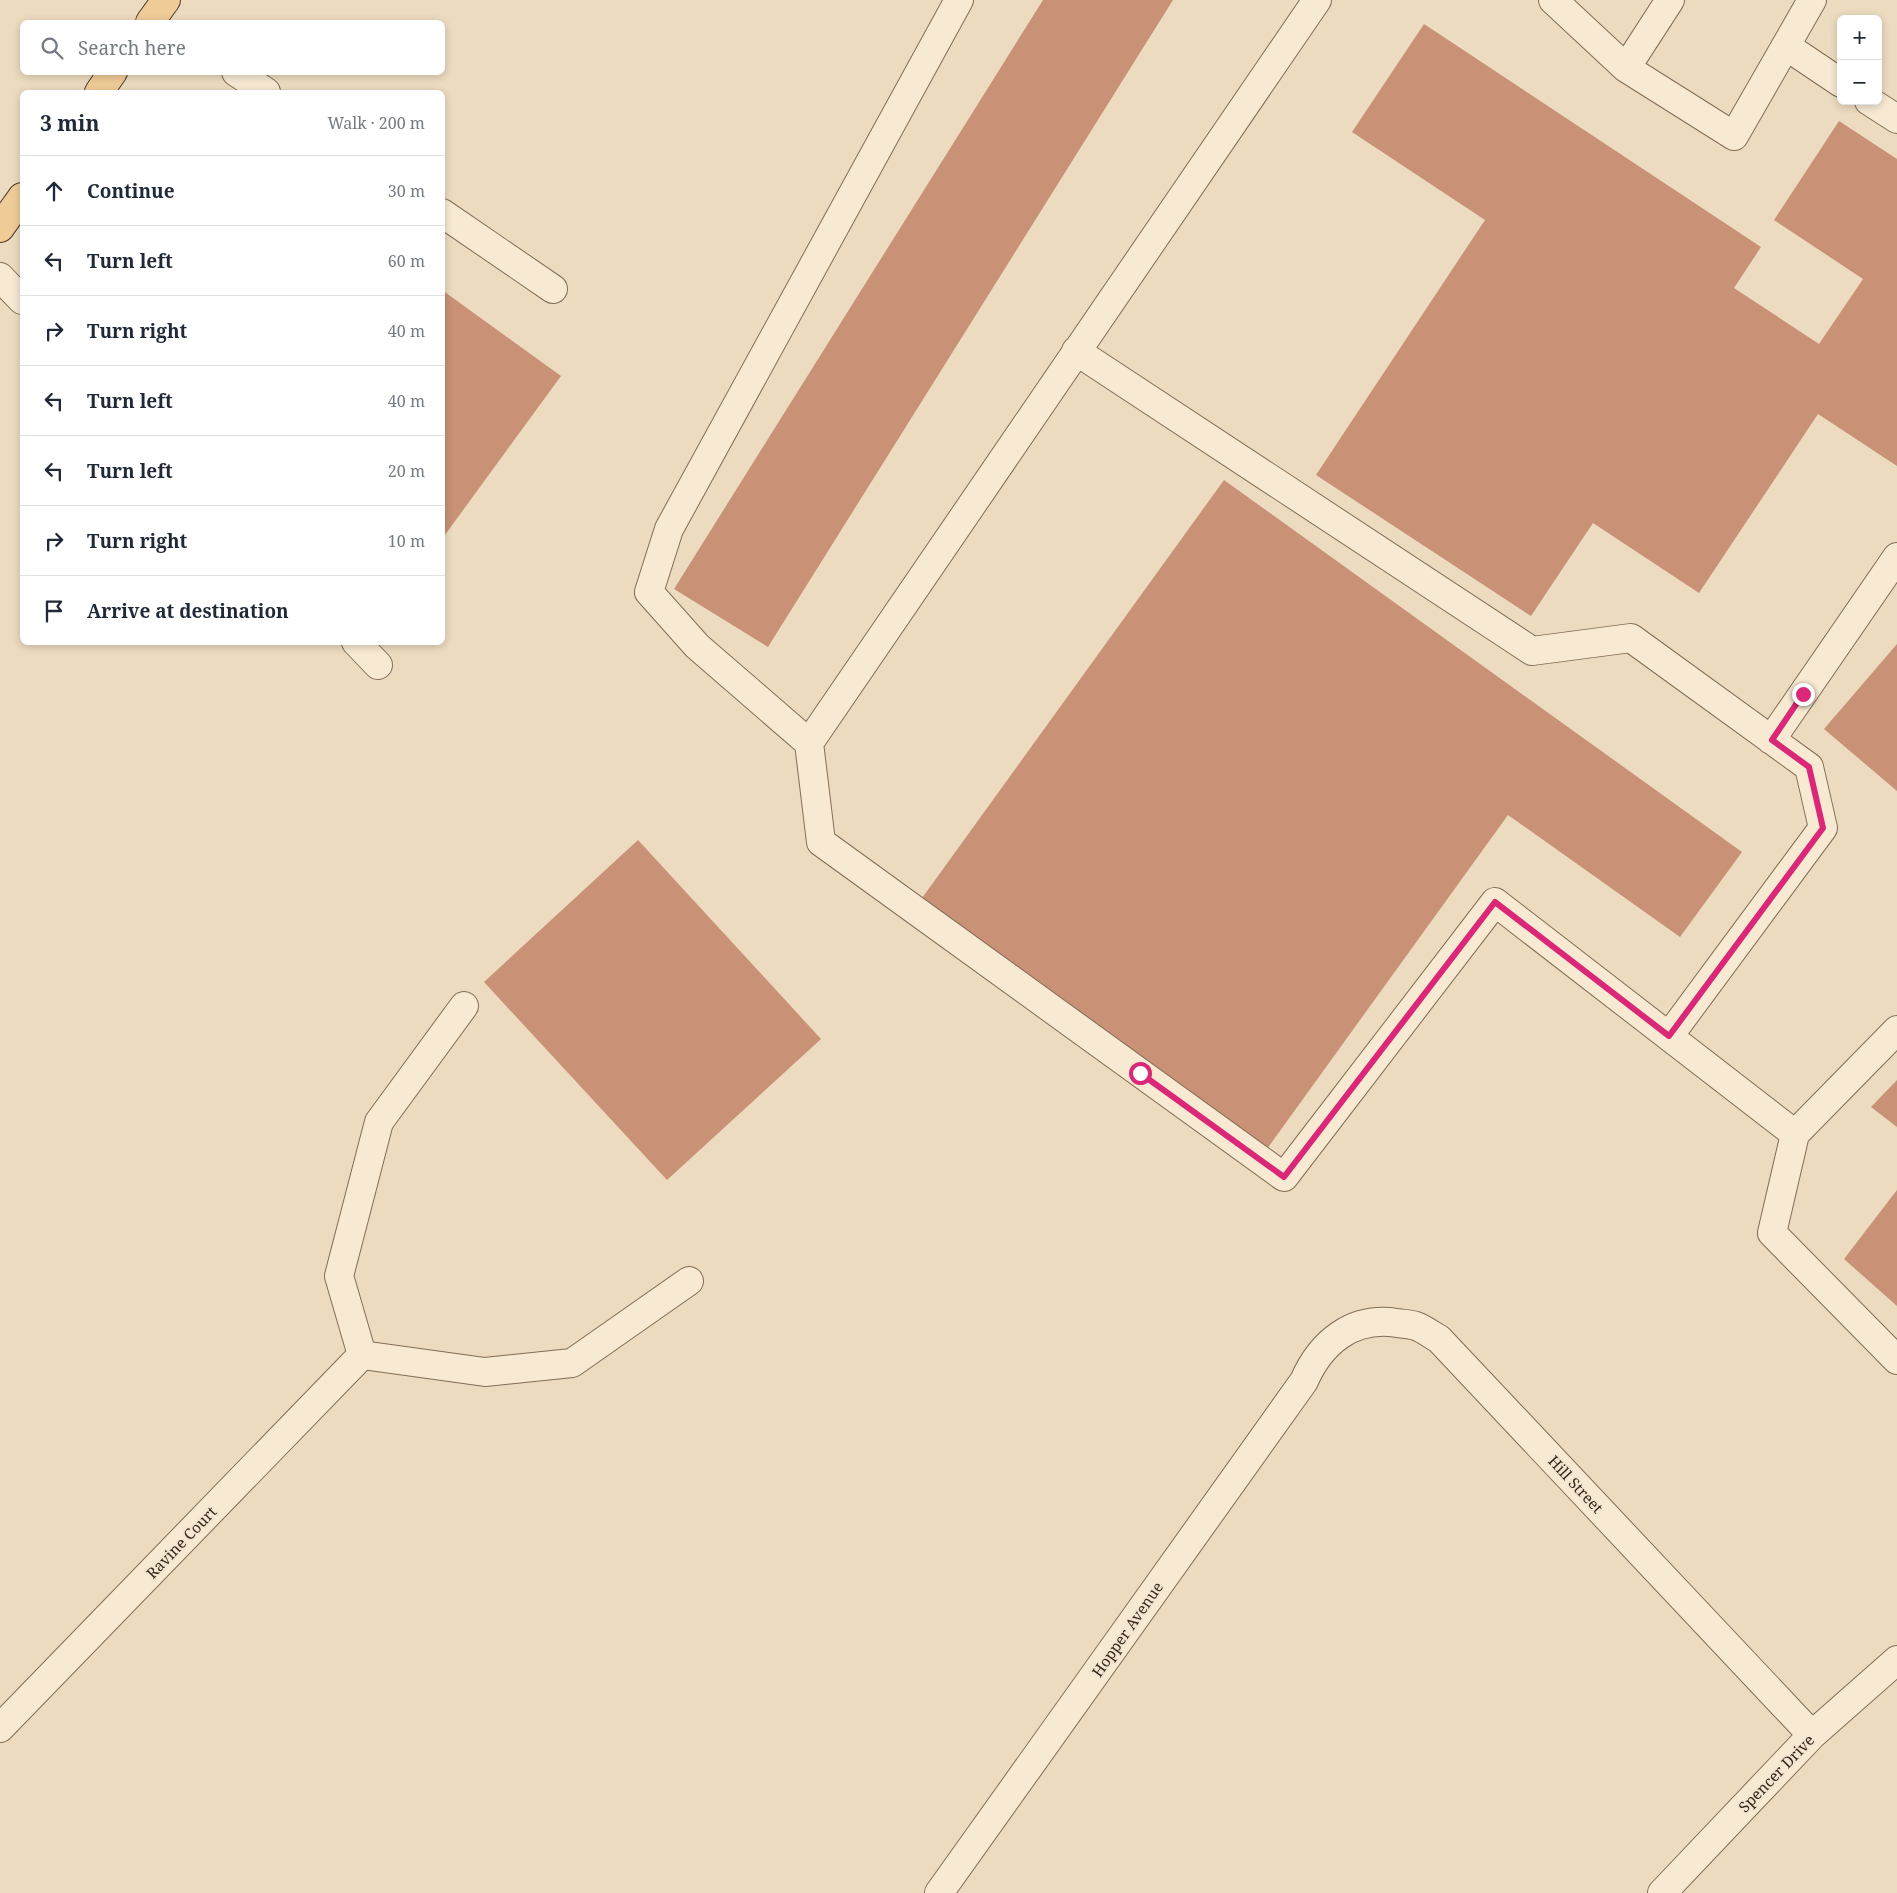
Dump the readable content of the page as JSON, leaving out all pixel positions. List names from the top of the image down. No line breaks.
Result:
{"streets":{"street":["Hill Street","Ravine Court","Hopper Avenue","Spencer Drive"]},"crossings":[["Hill Street","Hopper Avenue"],["Hill Street","Spencer Drive"]],"page":{"map_buttons":["+","−"],"search":"Search here","heading":["3 min","Walk · 200 m"],"list":[["Continue","30 m"],["Turn left","60 m"],["Turn right","40 m"],["Turn left","40 m"],["Turn left","20 m"],["Turn right","10 m"],"Arrive at destination"]}}
